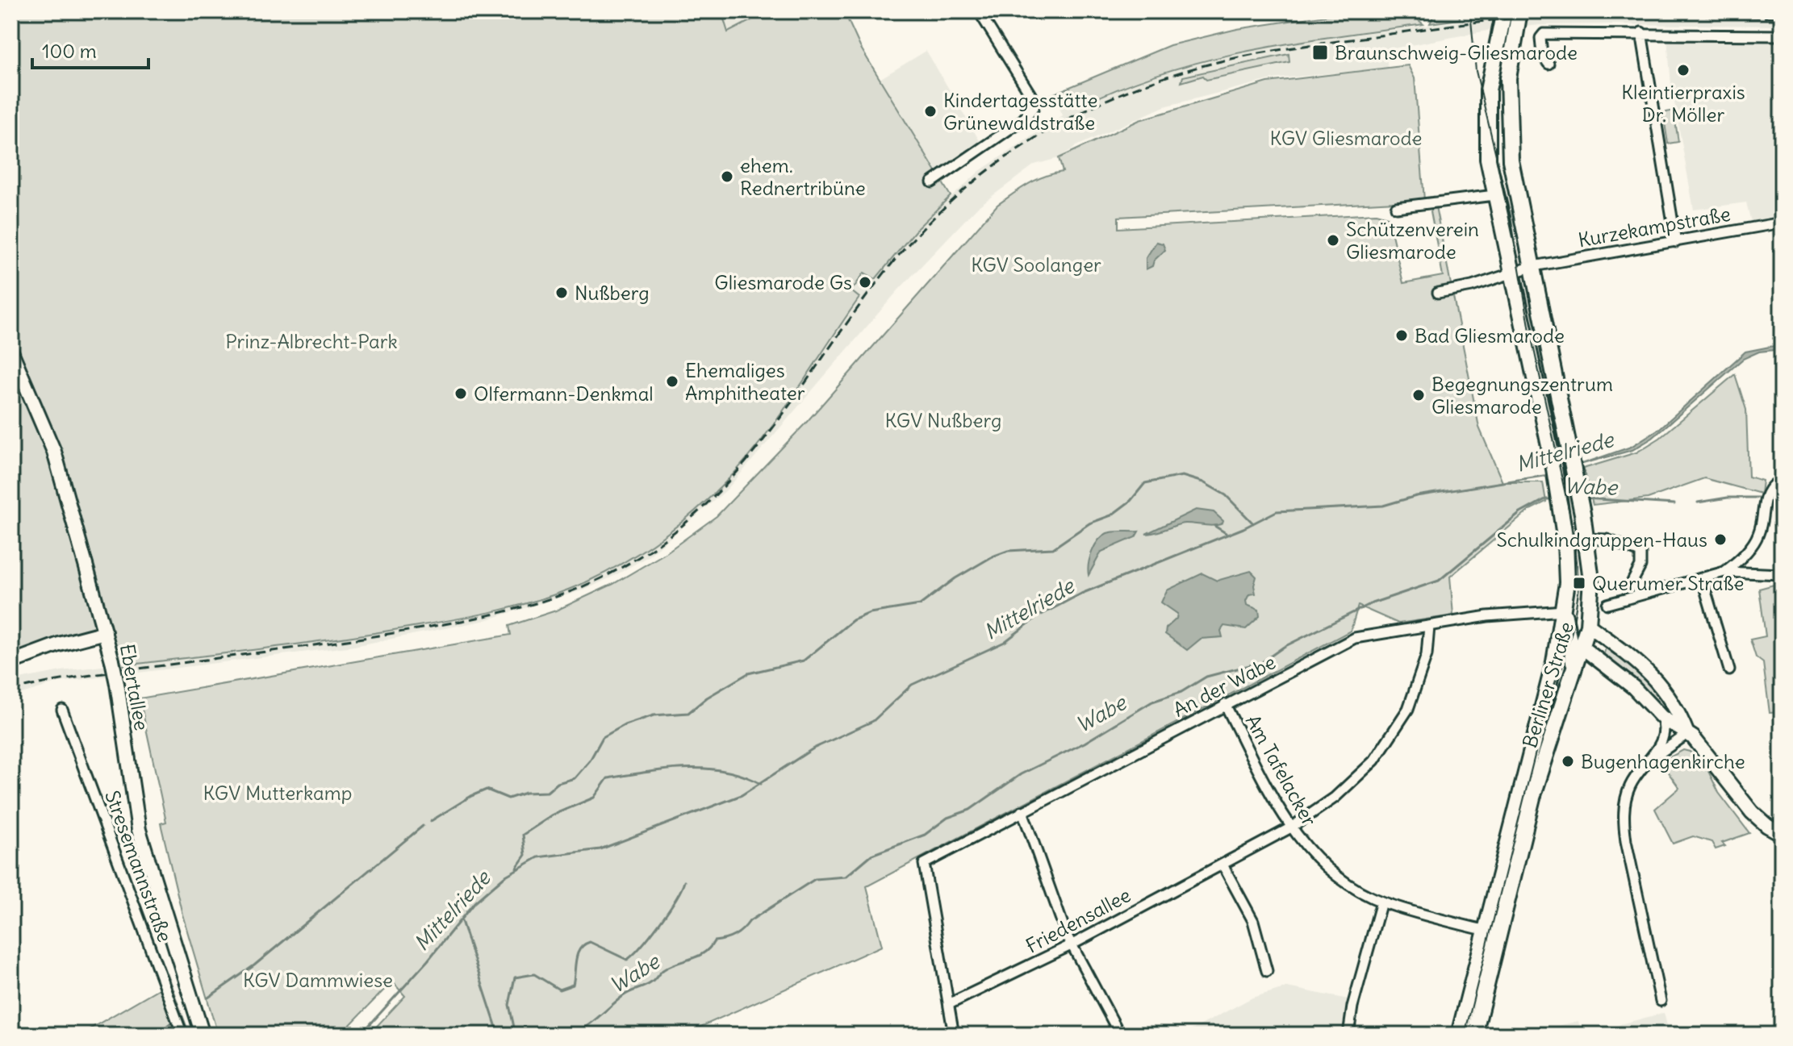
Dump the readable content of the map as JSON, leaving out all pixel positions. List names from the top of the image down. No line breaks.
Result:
{"streets":{"main road":["Berliner Straße","Ebertallee"],"street":["Kurzekampstraße","An der Wabe","Am Tafelacker","Stresemannstraße","Friedensallee"]},"crossings":[["Kurzekampstraße","Berliner Straße"],["Berliner Straße","An der Wabe"],["Berliner Straße","Am Tafelacker"],["An der Wabe","Am Tafelacker"],["An der Wabe","Friedensallee"],["Am Tafelacker","Friedensallee"]],"water":["Mittelriede","Wabe"],"parks":["KGV Gliesmarode","KGV Soolanger","Prinz-Albrecht-Park","KGV Nußberg","KGV Mutterkamp","KGV Dammwiese"],"places":{"transit":["Braunschweig-Gliesmarode","Querumer Straße"],"other":["Kleintierpraxis Dr. Möller","Kindertagesstätte Grünewaldstraße","ehem. Rednertribüne","Schützenverein Gliesmarode","Gliesmarode Gs","Nußberg","Bad Gliesmarode","Ehemaliges Amphitheater","Olfermann-Denkmal","Begegnungszentrum Gliesmarode","Schulkindgruppen-Haus","Bugenhagenkirche"]},"scale_bar":"100 m"}
